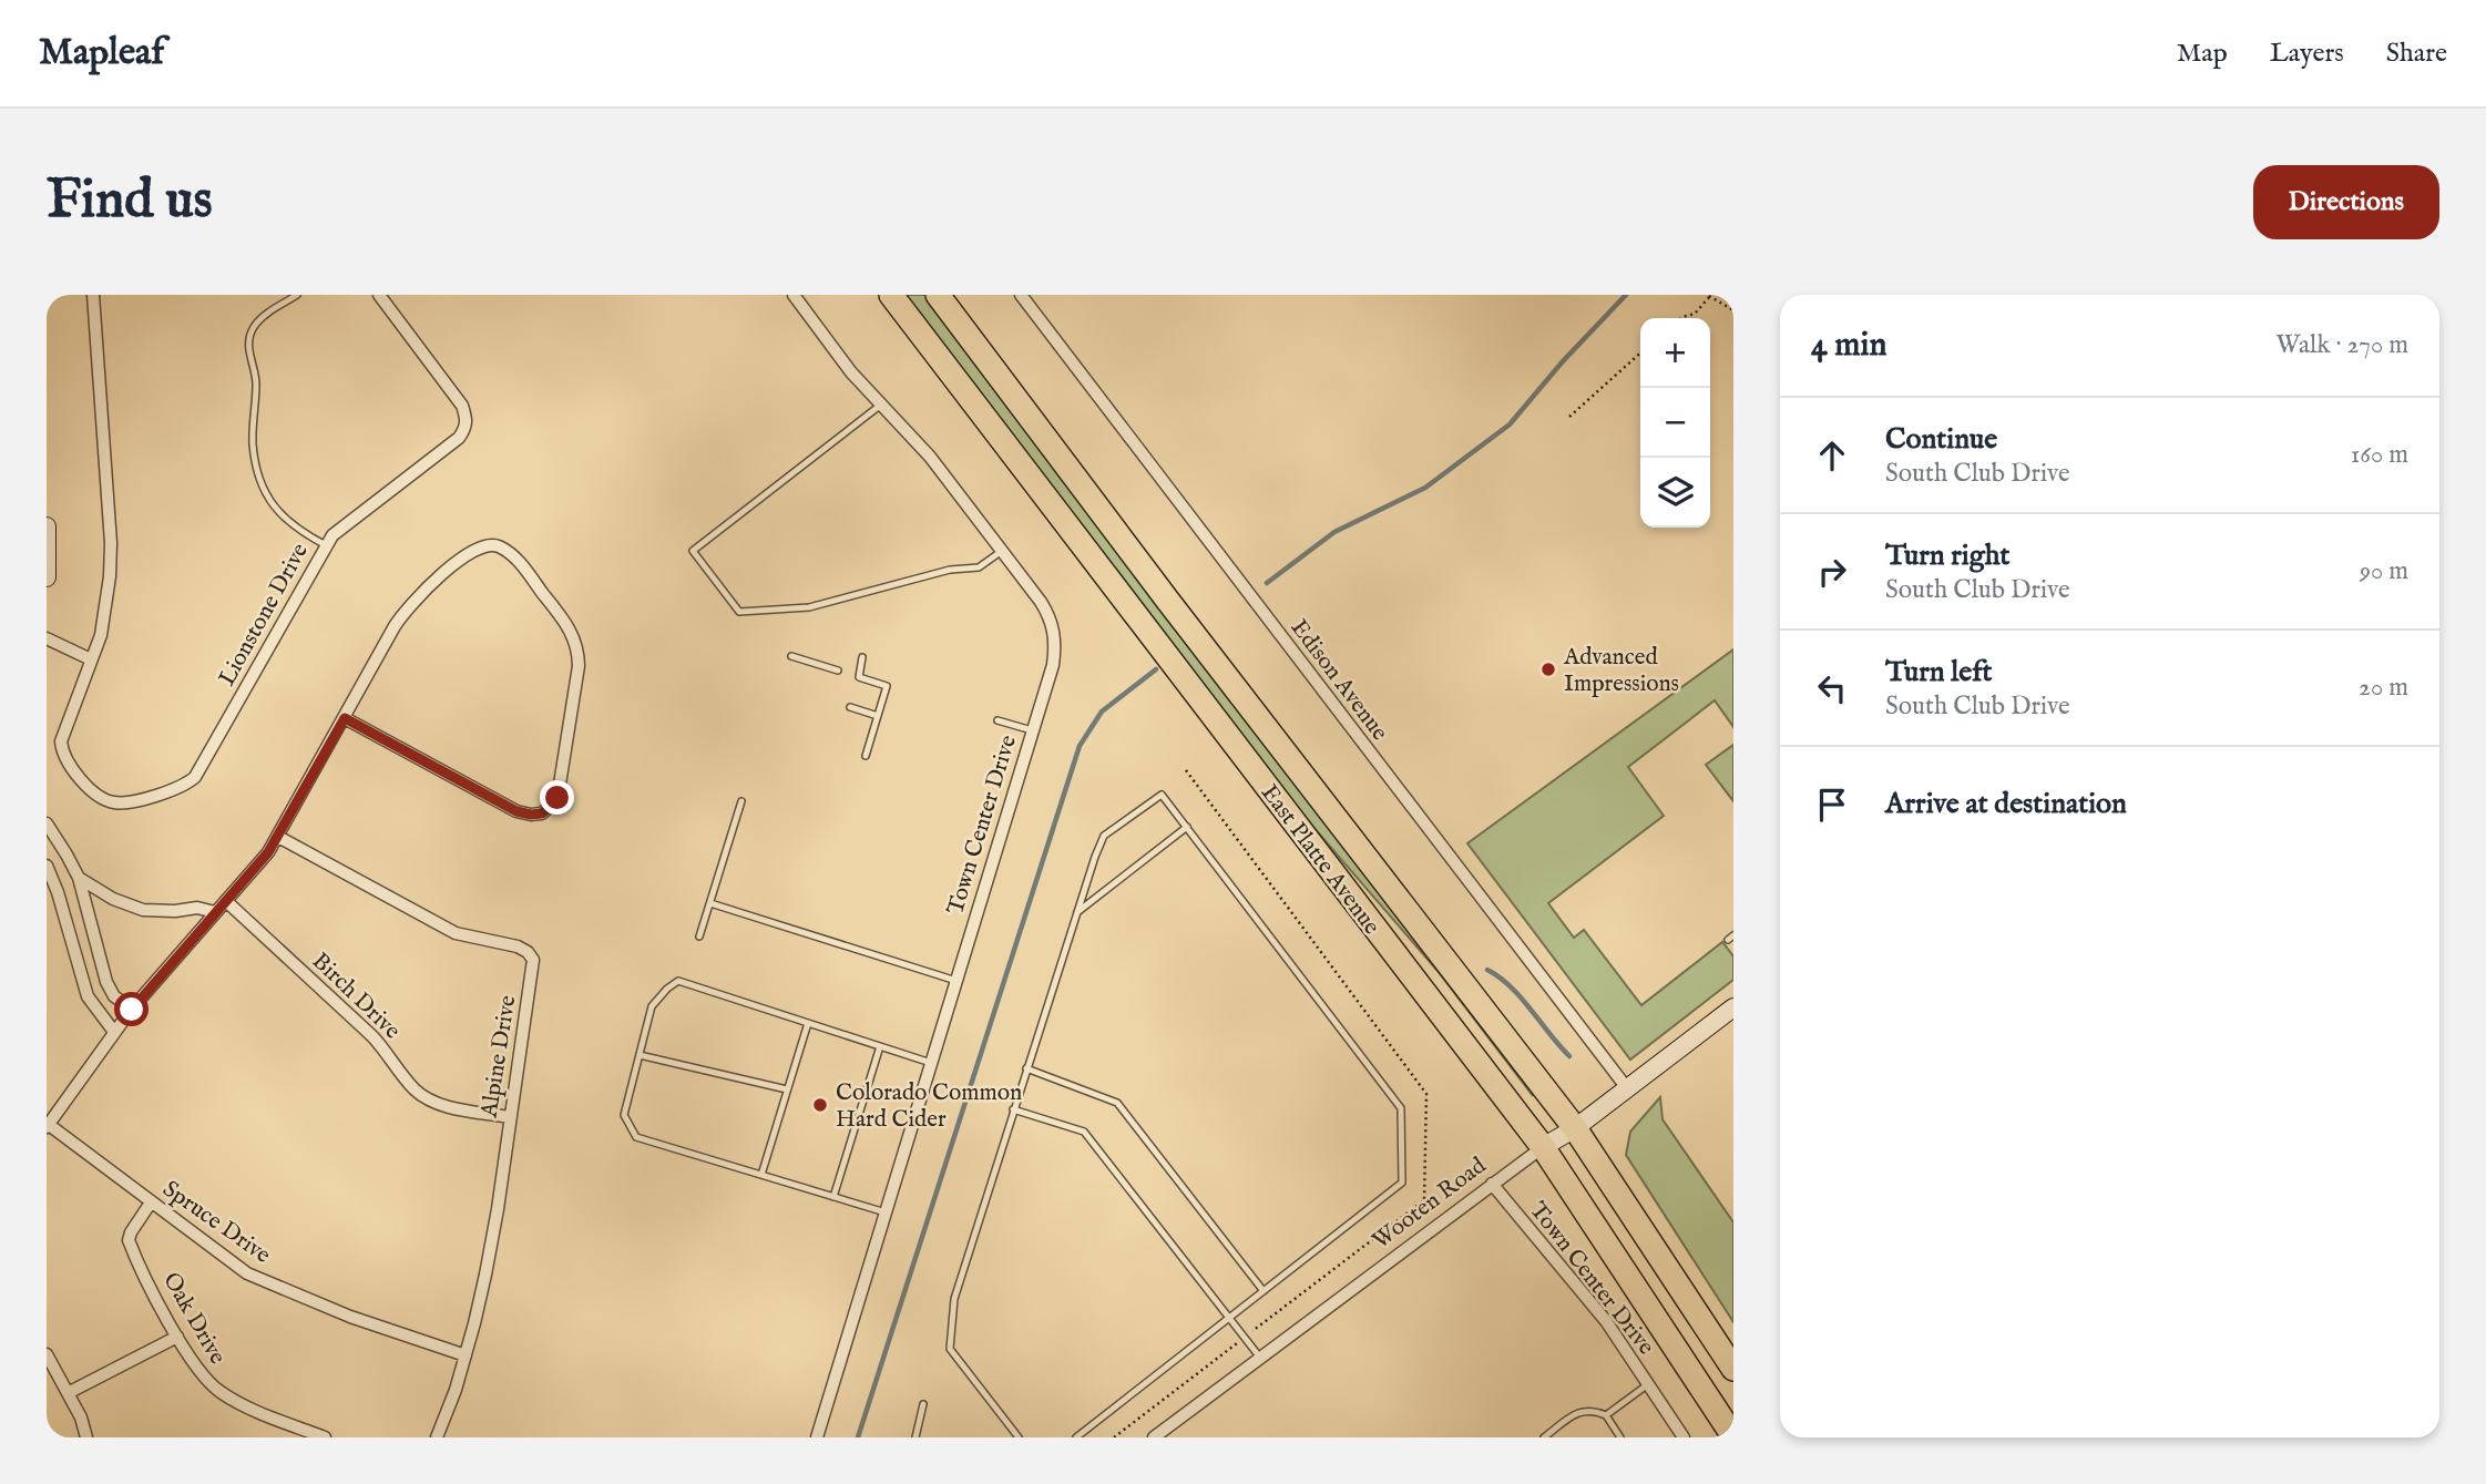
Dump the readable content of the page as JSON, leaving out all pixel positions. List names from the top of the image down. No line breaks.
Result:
{"streets":{"highway":["East Platte Avenue"],"street":["Lionstone Drive","Edison Avenue","Town Center Drive","Birch Drive","Alpine Drive","Wooten Road","Spruce Drive","Oak Drive"]},"crossings":[["Edison Avenue","Wooten Road"],["Town Center Drive","Wooten Road"],["East Platte Avenue","Wooten Road"],["Birch Drive","Alpine Drive"],["Alpine Drive","Spruce Drive"],["Spruce Drive","Oak Drive"]],"places":["Advanced Impressions","Colorado Common Hard Cider"],"page":{"header":"Mapleaf","nav":["Map","Layers","Share"],"buttons":"Directions","title":"Find us","heading":["4 min","Walk · 270 m"],"map_buttons":["+","−"],"list":[["Continue","South Club Drive","160 m"],["Turn right","South Club Drive","90 m"],["Turn left","South Club Drive","20 m"],"Arrive at destination"]}}
